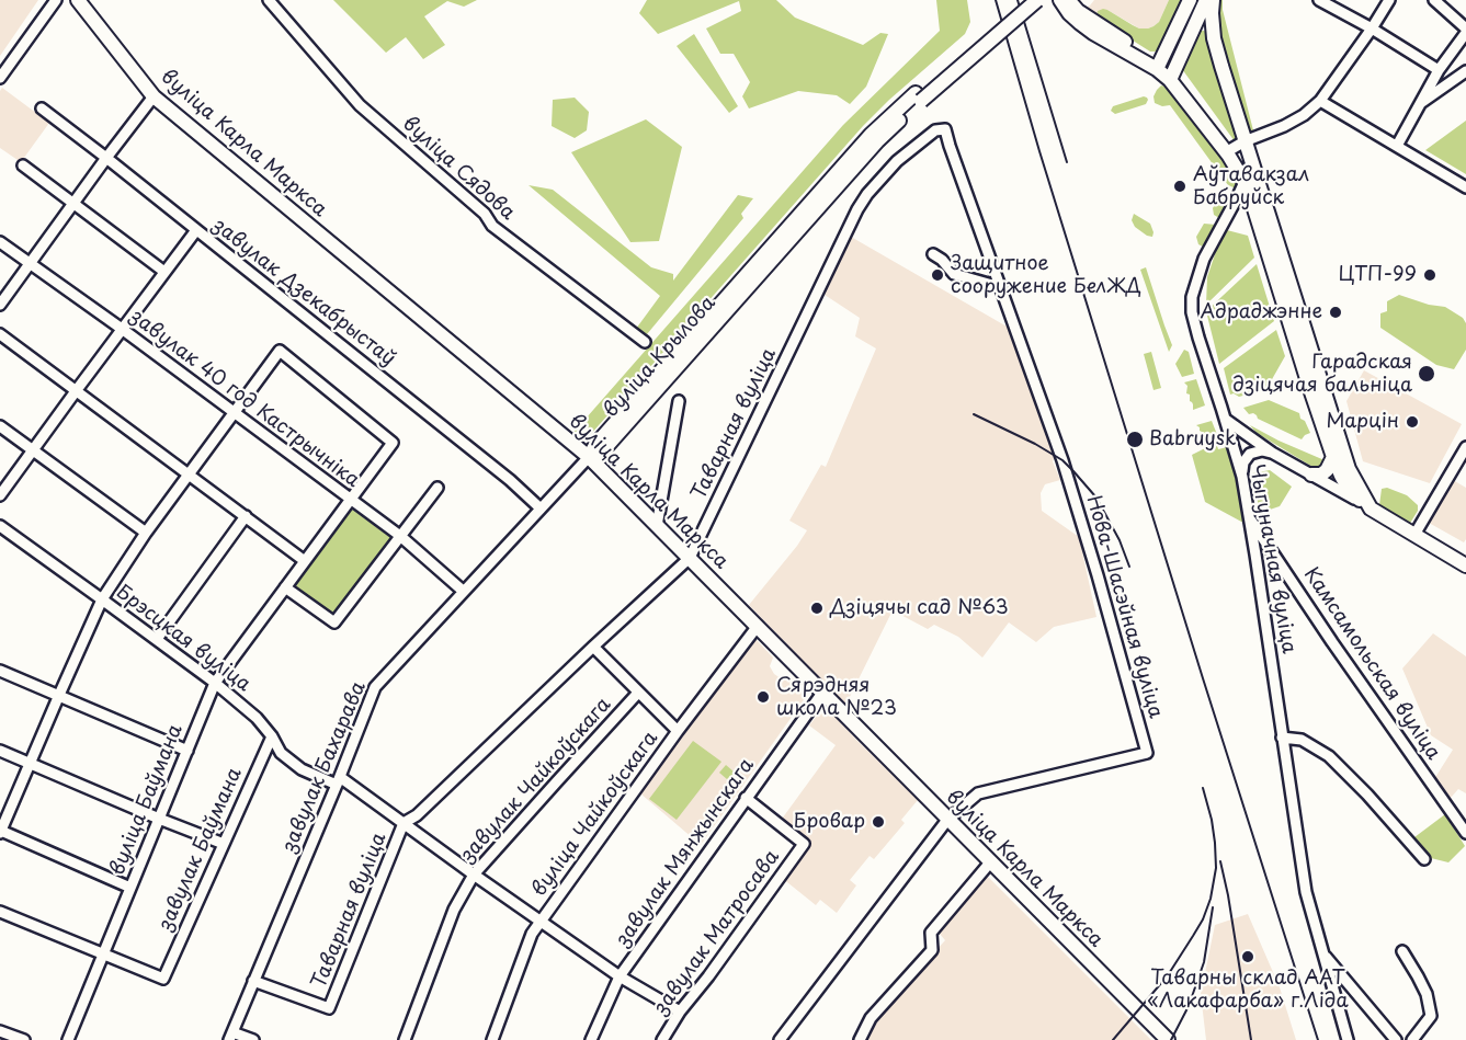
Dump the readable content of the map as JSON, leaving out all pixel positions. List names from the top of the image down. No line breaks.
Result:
{"streets":{"main road":["вуліца Карла Маркса","вуліца Крылова"],"street":["вуліца Сядова","завулак Дзекабрыстаў","завулак 40 год Кастрычніка","Таварная вуліца","Чыгуначная вуліца","Нова-Шасэйная вуліца","Брэсцкая вуліца","Камсамольская вуліца","завулак Бахарава","завулак Чайкоўскага","вуліца Баўмана","вуліца Чайкоўскага","завулак Баўмана","завулак Мянжынскага","завулак Матросава"]},"crossings":[["вуліца Карла Маркса","вуліца Крылова"],["вуліца Карла Маркса","Таварная вуліца"],["вуліца Карла Маркса","Нова-Шасэйная вуліца"],["вуліца Карла Маркса","завулак Бахарава"],["вуліца Карла Маркса","вуліца Чайкоўскага"],["вуліца Карла Маркса","завулак Мянжынскага"],["завулак Дзекабрыстаў","завулак Бахарава"],["вуліца Крылова","завулак Бахарава"],["завулак 40 год Кастрычніка","завулак Бахарава"],["завулак 40 год Кастрычніка","вуліца Баўмана"],["Таварная вуліца","Нова-Шасэйная вуліца"],["Таварная вуліца","Брэсцкая вуліца"],["Таварная вуліца","завулак Бахарава"],["Чыгуначная вуліца","Камсамольская вуліца"],["Брэсцкая вуліца","завулак Бахарава"],["Брэсцкая вуліца","завулак Чайкоўскага"],["Брэсцкая вуліца","вуліца Баўмана"],["Брэсцкая вуліца","вуліца Чайкоўскага"],["Брэсцкая вуліца","завулак Баўмана"],["Брэсцкая вуліца","завулак Мянжынскага"],["Брэсцкая вуліца","завулак Матросава"],["вуліца Баўмана","завулак Баўмана"],["завулак Мянжынскага","завулак Матросава"]],"places":["Аўтавакзал Бабруйск","Защитное сооружение БелЖД","ЦТП-99","Адраджэнне","Гарадская дзіцячая бальніца","Марцін","Babruysk","Дзіцячы сад №63","Сярэдняя школа №23","Бровар","Таварны склад ААТ «Лакафарба» г.Ліда"]}
